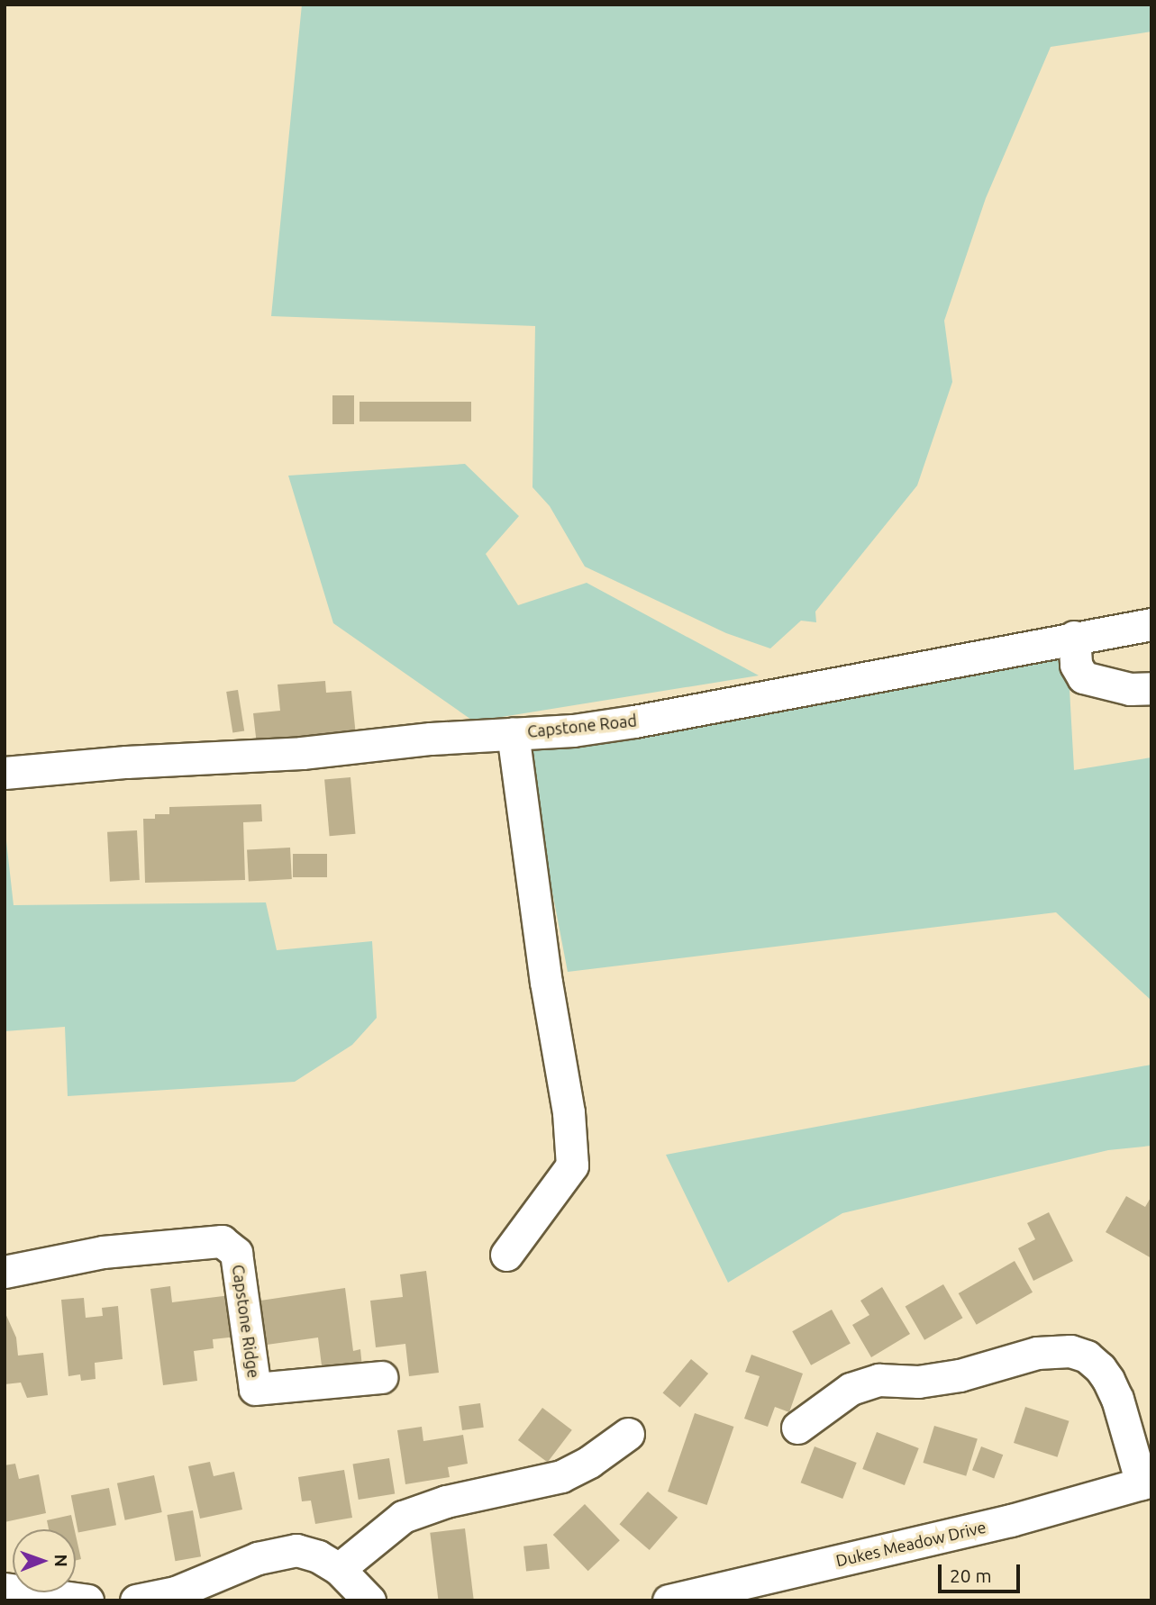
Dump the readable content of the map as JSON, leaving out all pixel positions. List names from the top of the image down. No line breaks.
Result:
{"streets":{"street":["Capstone Road","Capstone Ridge","Dukes Meadow Drive"]},"scale_bar":"20 m","north":"right"}
